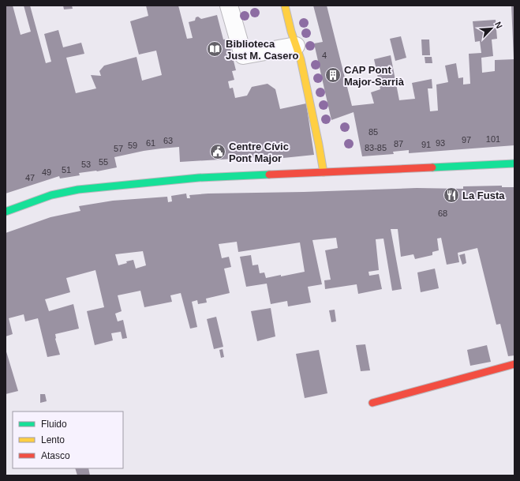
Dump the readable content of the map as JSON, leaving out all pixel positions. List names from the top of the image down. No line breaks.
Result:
{"places":{"library":["Biblioteca Just M. Casero"],"building":["CAP Pont Major-Sarrià"],"public building":["Centre Cívic Pont Major"],"restaurant":["La Fusta"]},"house_numbers":["4","85","101","97","63","61","93","87","91","59","83-85","57","55","53","51","49","47","68"],"legend":["Fluido","Lento","Atasco"],"north":"top right"}
